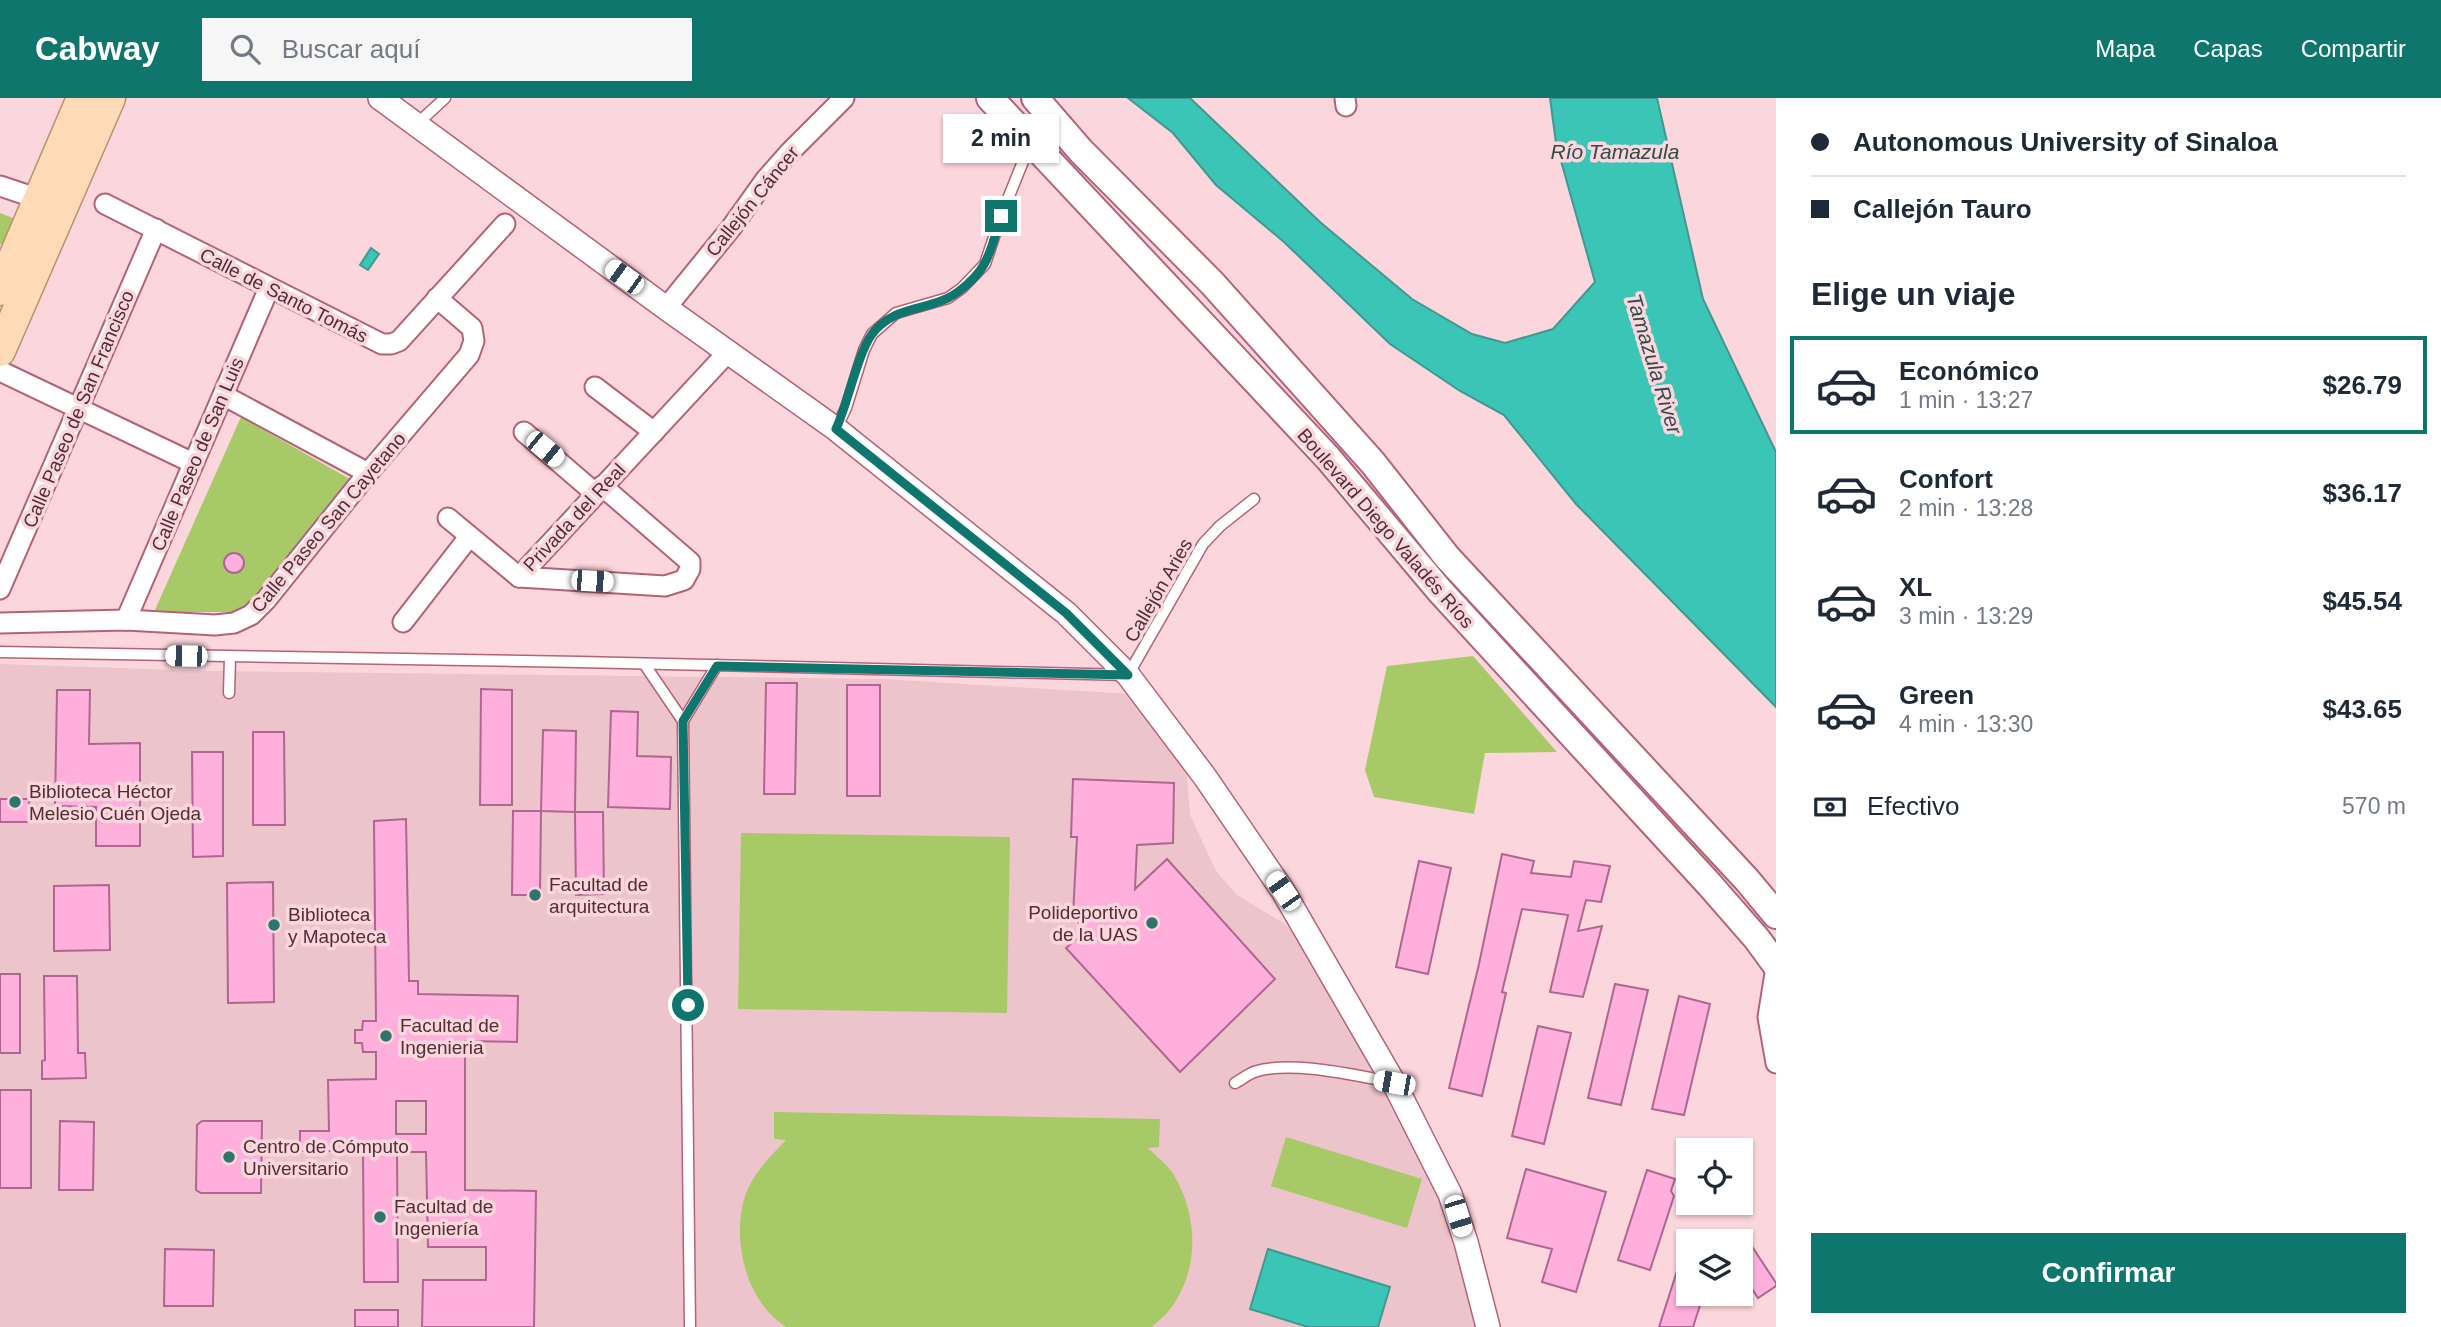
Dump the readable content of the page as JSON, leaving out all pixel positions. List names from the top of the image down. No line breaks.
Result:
{"streets":{"main road":["Boulevard Diego Valadés Ríos"],"street":["Callejón Cáncer","Calle de Santo Tomás","Calle Paseo de San Francisco","Calle Paseo de San Luis","Privada del Real","Calle Paseo San Cayetano"],"lane":["Callejón Aries"]},"crossings":[["Calle de Santo Tomás","Calle Paseo de San Francisco"],["Calle de Santo Tomás","Calle Paseo de San Luis"],["Calle de Santo Tomás","Calle Paseo San Cayetano"],["Calle Paseo de San Luis","Calle Paseo San Cayetano"]],"water":["Río Tamazula","Tamazula River"],"places":["Biblioteca Héctor Melesio Cuén Ojeda","Facultad de arquitectura","Polideportivo de la UAS","Biblioteca y Mapoteca","Facultad de Ingenieria","Centro de Cómputo Universitario","Facultad de Ingeniería"],"page":{"header":"Cabway","search":"Buscar aquí","nav":["Mapa","Capas","Compartir"],"banner":["Autonomous University of Sinaloa","Callejón Tauro"],"bubble":"2 min","heading":"Elige un viaje","list":[{"name":"Económico","note":"1 min · 13:27","value":"$26.79"},{"name":"Confort","note":"2 min · 13:28","value":"$36.17"},{"name":"XL","note":"3 min · 13:29","value":"$45.54"},{"name":"Green","note":"4 min · 13:30","value":"$43.65"}],"pay":["Efectivo","570 m"],"buttons":"Confirmar"}}
